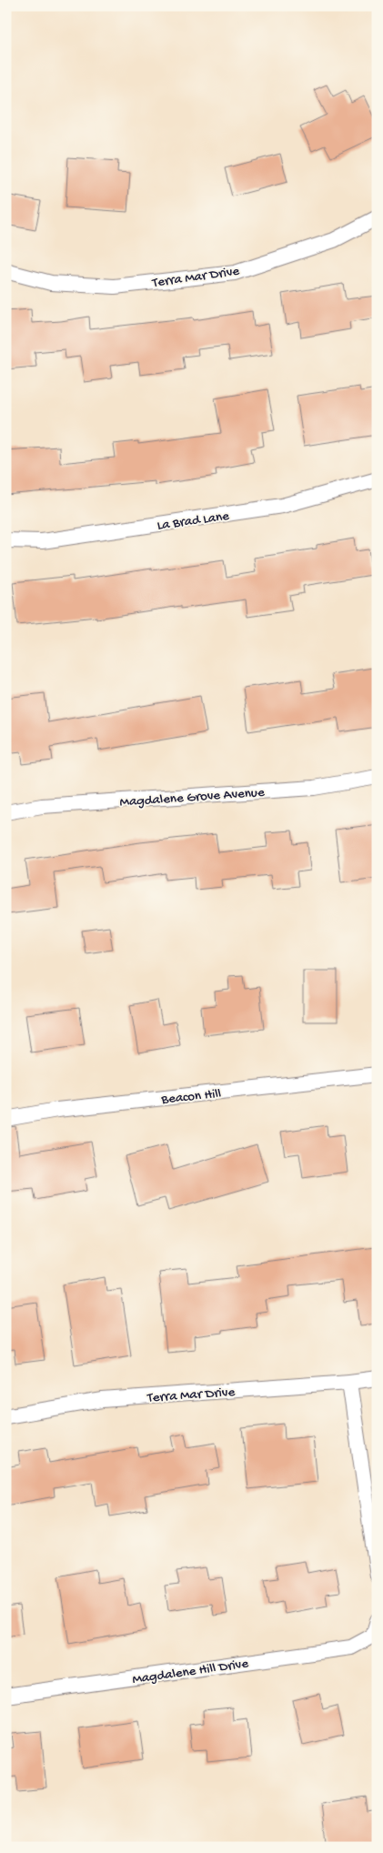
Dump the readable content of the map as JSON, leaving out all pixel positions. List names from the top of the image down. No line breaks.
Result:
{"streets":{"street":["Terra Mar Drive","La Brad Lane","Magdalene Grove Avenue","Beacon Hill","Magdalene Hill Drive"]}}
